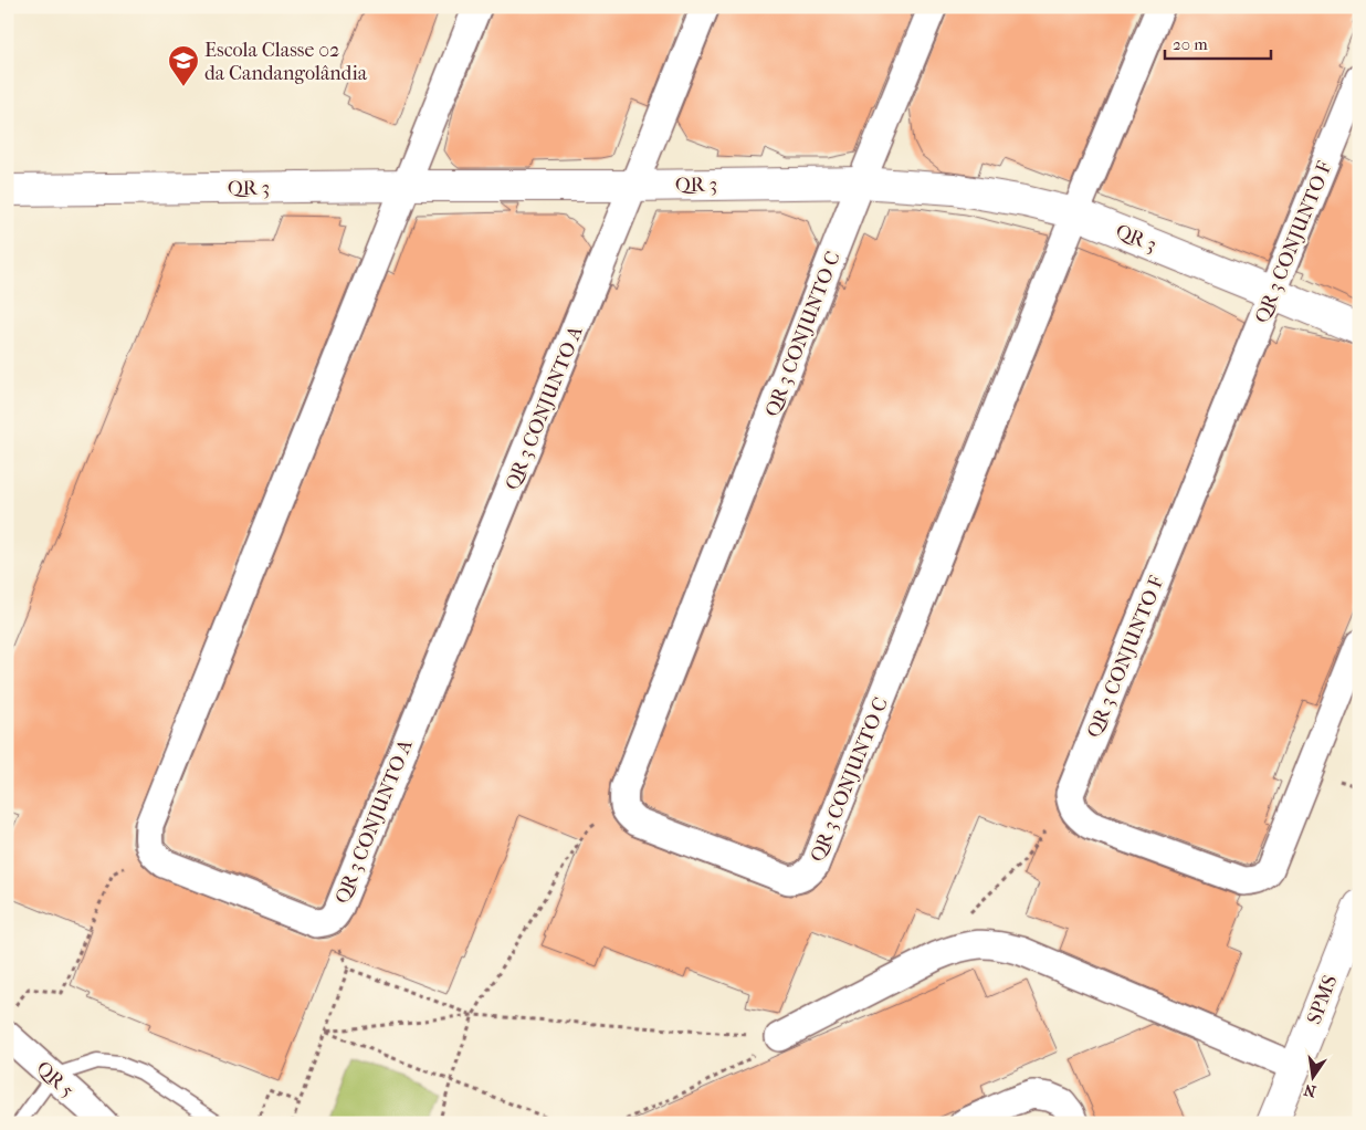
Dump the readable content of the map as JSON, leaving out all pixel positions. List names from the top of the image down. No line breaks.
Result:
{"streets":{"street":["QR 3","QR 3 CONJUNTO F","QR 3 CONJUNTO C","QR 3 CONJUNTO A","SPMS","QR 5"]},"crossings":[["QR 3","QR 3 CONJUNTO F"],["QR 3","QR 3 CONJUNTO C"],["QR 3","QR 3 CONJUNTO A"]],"places":{"school or university":["Escola Classe 02 da Candangolândia"]},"scale_bar":"20 m","north":"bottom"}
